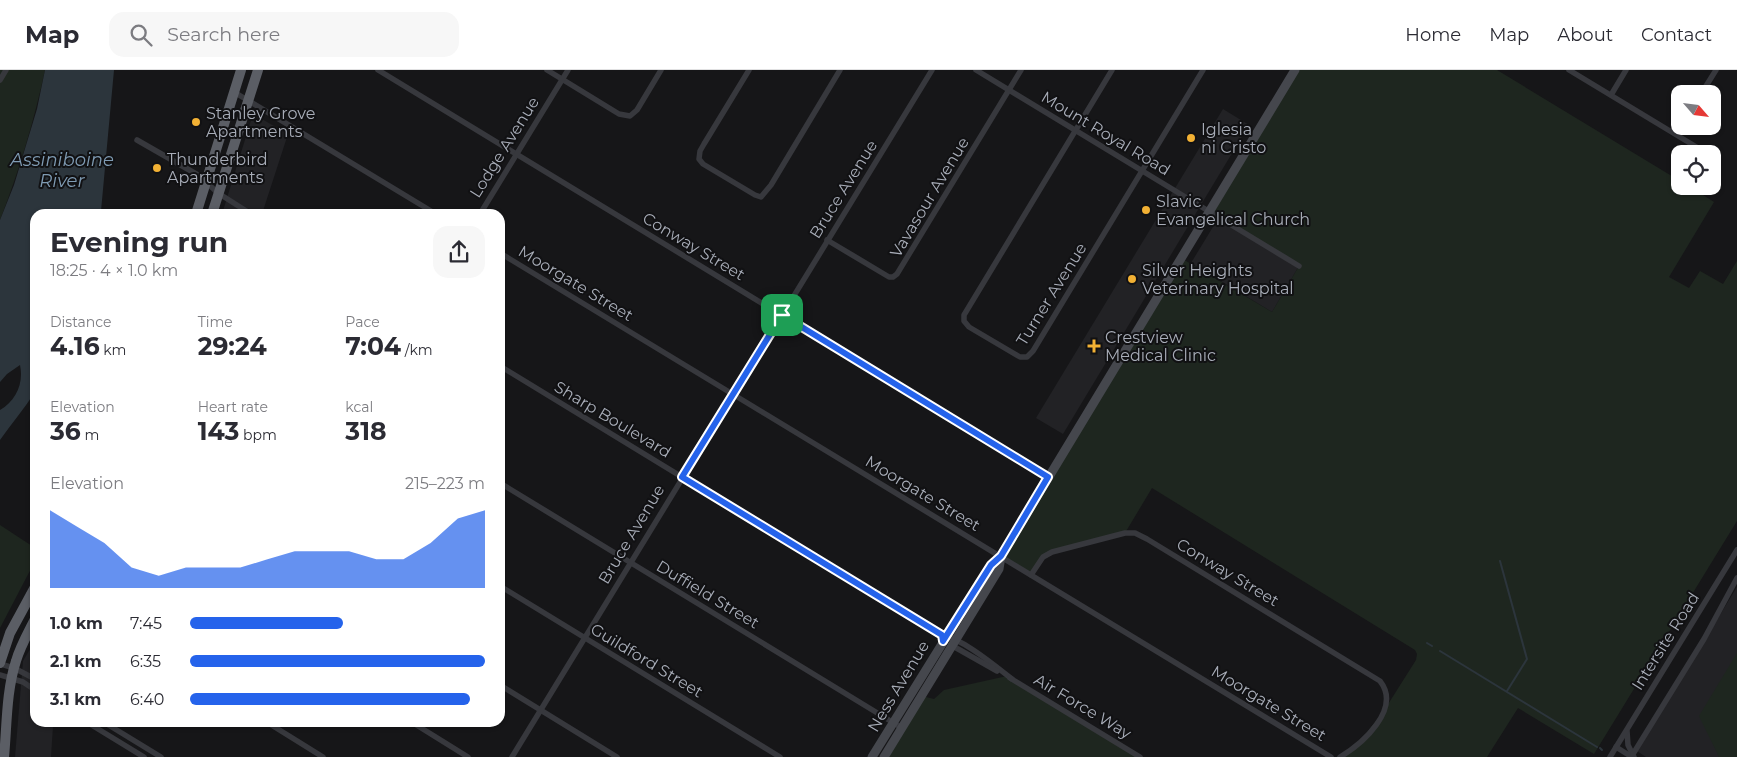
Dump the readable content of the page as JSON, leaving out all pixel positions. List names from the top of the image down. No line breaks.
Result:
{"streets":{"main road":["Ness Avenue"],"street":["Mount Royal Road","Lodge Avenue","Bruce Avenue","Vavasour Avenue","Conway Street","Moorgate Street","Turner Avenue","Sharp Boulevard","Duffield Street","Intersite Road","Guildford Street","Air Force Way"]},"crossings":[["Mount Royal Road","Vavasour Avenue"],["Mount Royal Road","Turner Avenue"],["Mount Royal Road","Ness Avenue"],["Lodge Avenue","Conway Street"],["Bruce Avenue","Vavasour Avenue"],["Bruce Avenue","Conway Street"],["Bruce Avenue","Moorgate Street"],["Bruce Avenue","Sharp Boulevard"],["Bruce Avenue","Duffield Street"],["Bruce Avenue","Guildford Street"],["Conway Street","Moorgate Street"],["Conway Street","Ness Avenue"],["Moorgate Street","Ness Avenue"],["Sharp Boulevard","Ness Avenue"],["Sharp Boulevard","Air Force Way"],["Duffield Street","Ness Avenue"],["Ness Avenue","Air Force Way"]],"water":["Assiniboine River"],"places":{"other":["Stanley Grove Apartments","Iglesia ni Cristo","Thunderbird Apartments","Slavic Evangelical Church","Silver Heights Veterinary Hospital"],"health":["Crestview Medical Clinic"]},"north":"bottom right","page":{"header":"Map","search":"Search here","nav":["Home","Map","About","Contact"],"heading":["Evening run","18:25 · 4 × 1.0 km"],"stats":[["Distance","4.16 km"],["Time","29:24"],["Pace","7:04 /km"],["Elevation","36 m"],["Heart rate","143 bpm"],["kcal","318"]],"chart":["Elevation","215–223 m"],"list":[{"name":"1.0 km","note":"7:45"},{"name":"2.1 km","note":"6:35"},{"name":"3.1 km","note":"6:40"}]}}
